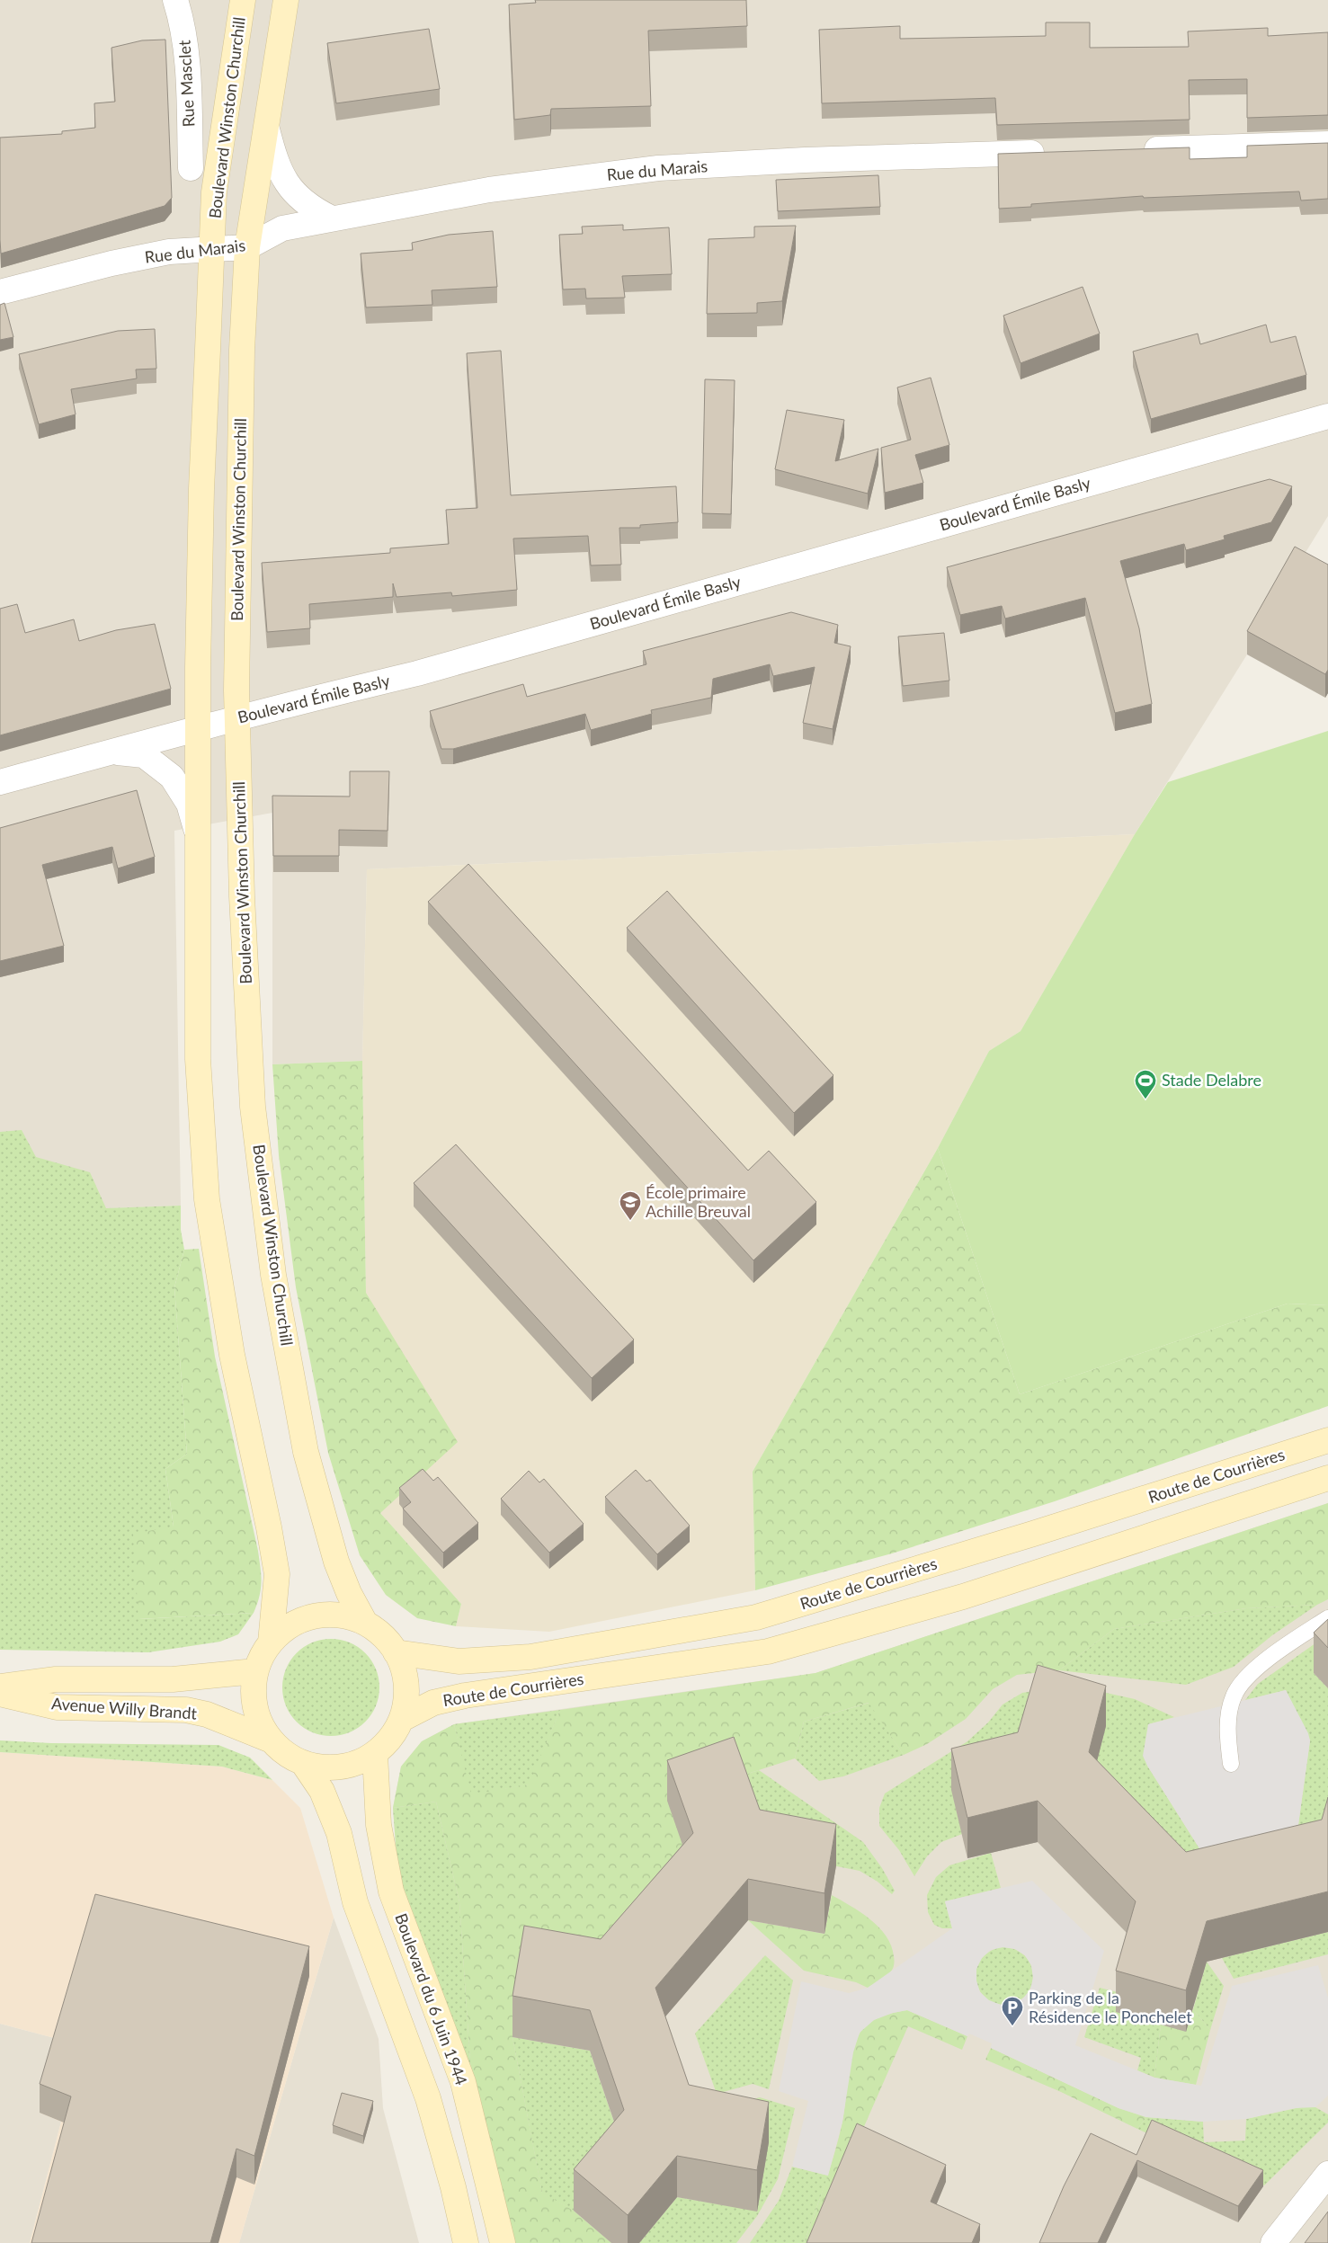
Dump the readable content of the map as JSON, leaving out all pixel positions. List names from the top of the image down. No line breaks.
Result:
{"streets":{"main road":["Boulevard Winston Churchill","Route de Courrières","Avenue Willy Brandt","Boulevard du 6 Juin 1944"],"street":["Rue Masclet","Rue du Marais","Boulevard Émile Basly"]},"crossings":[["Boulevard Winston Churchill","Rue du Marais"],["Boulevard Winston Churchill","Boulevard Émile Basly"],["Boulevard Winston Churchill","Route de Courrières"],["Boulevard Winston Churchill","Avenue Willy Brandt"],["Boulevard Winston Churchill","Boulevard du 6 Juin 1944"],["Route de Courrières","Avenue Willy Brandt"],["Route de Courrières","Boulevard du 6 Juin 1944"],["Avenue Willy Brandt","Boulevard du 6 Juin 1944"]],"places":{"sports":["Stade Delabre"],"school or university":["École primaire Achille Breuval"],"parking":["Parking de la Résidence le Ponchelet"]}}
